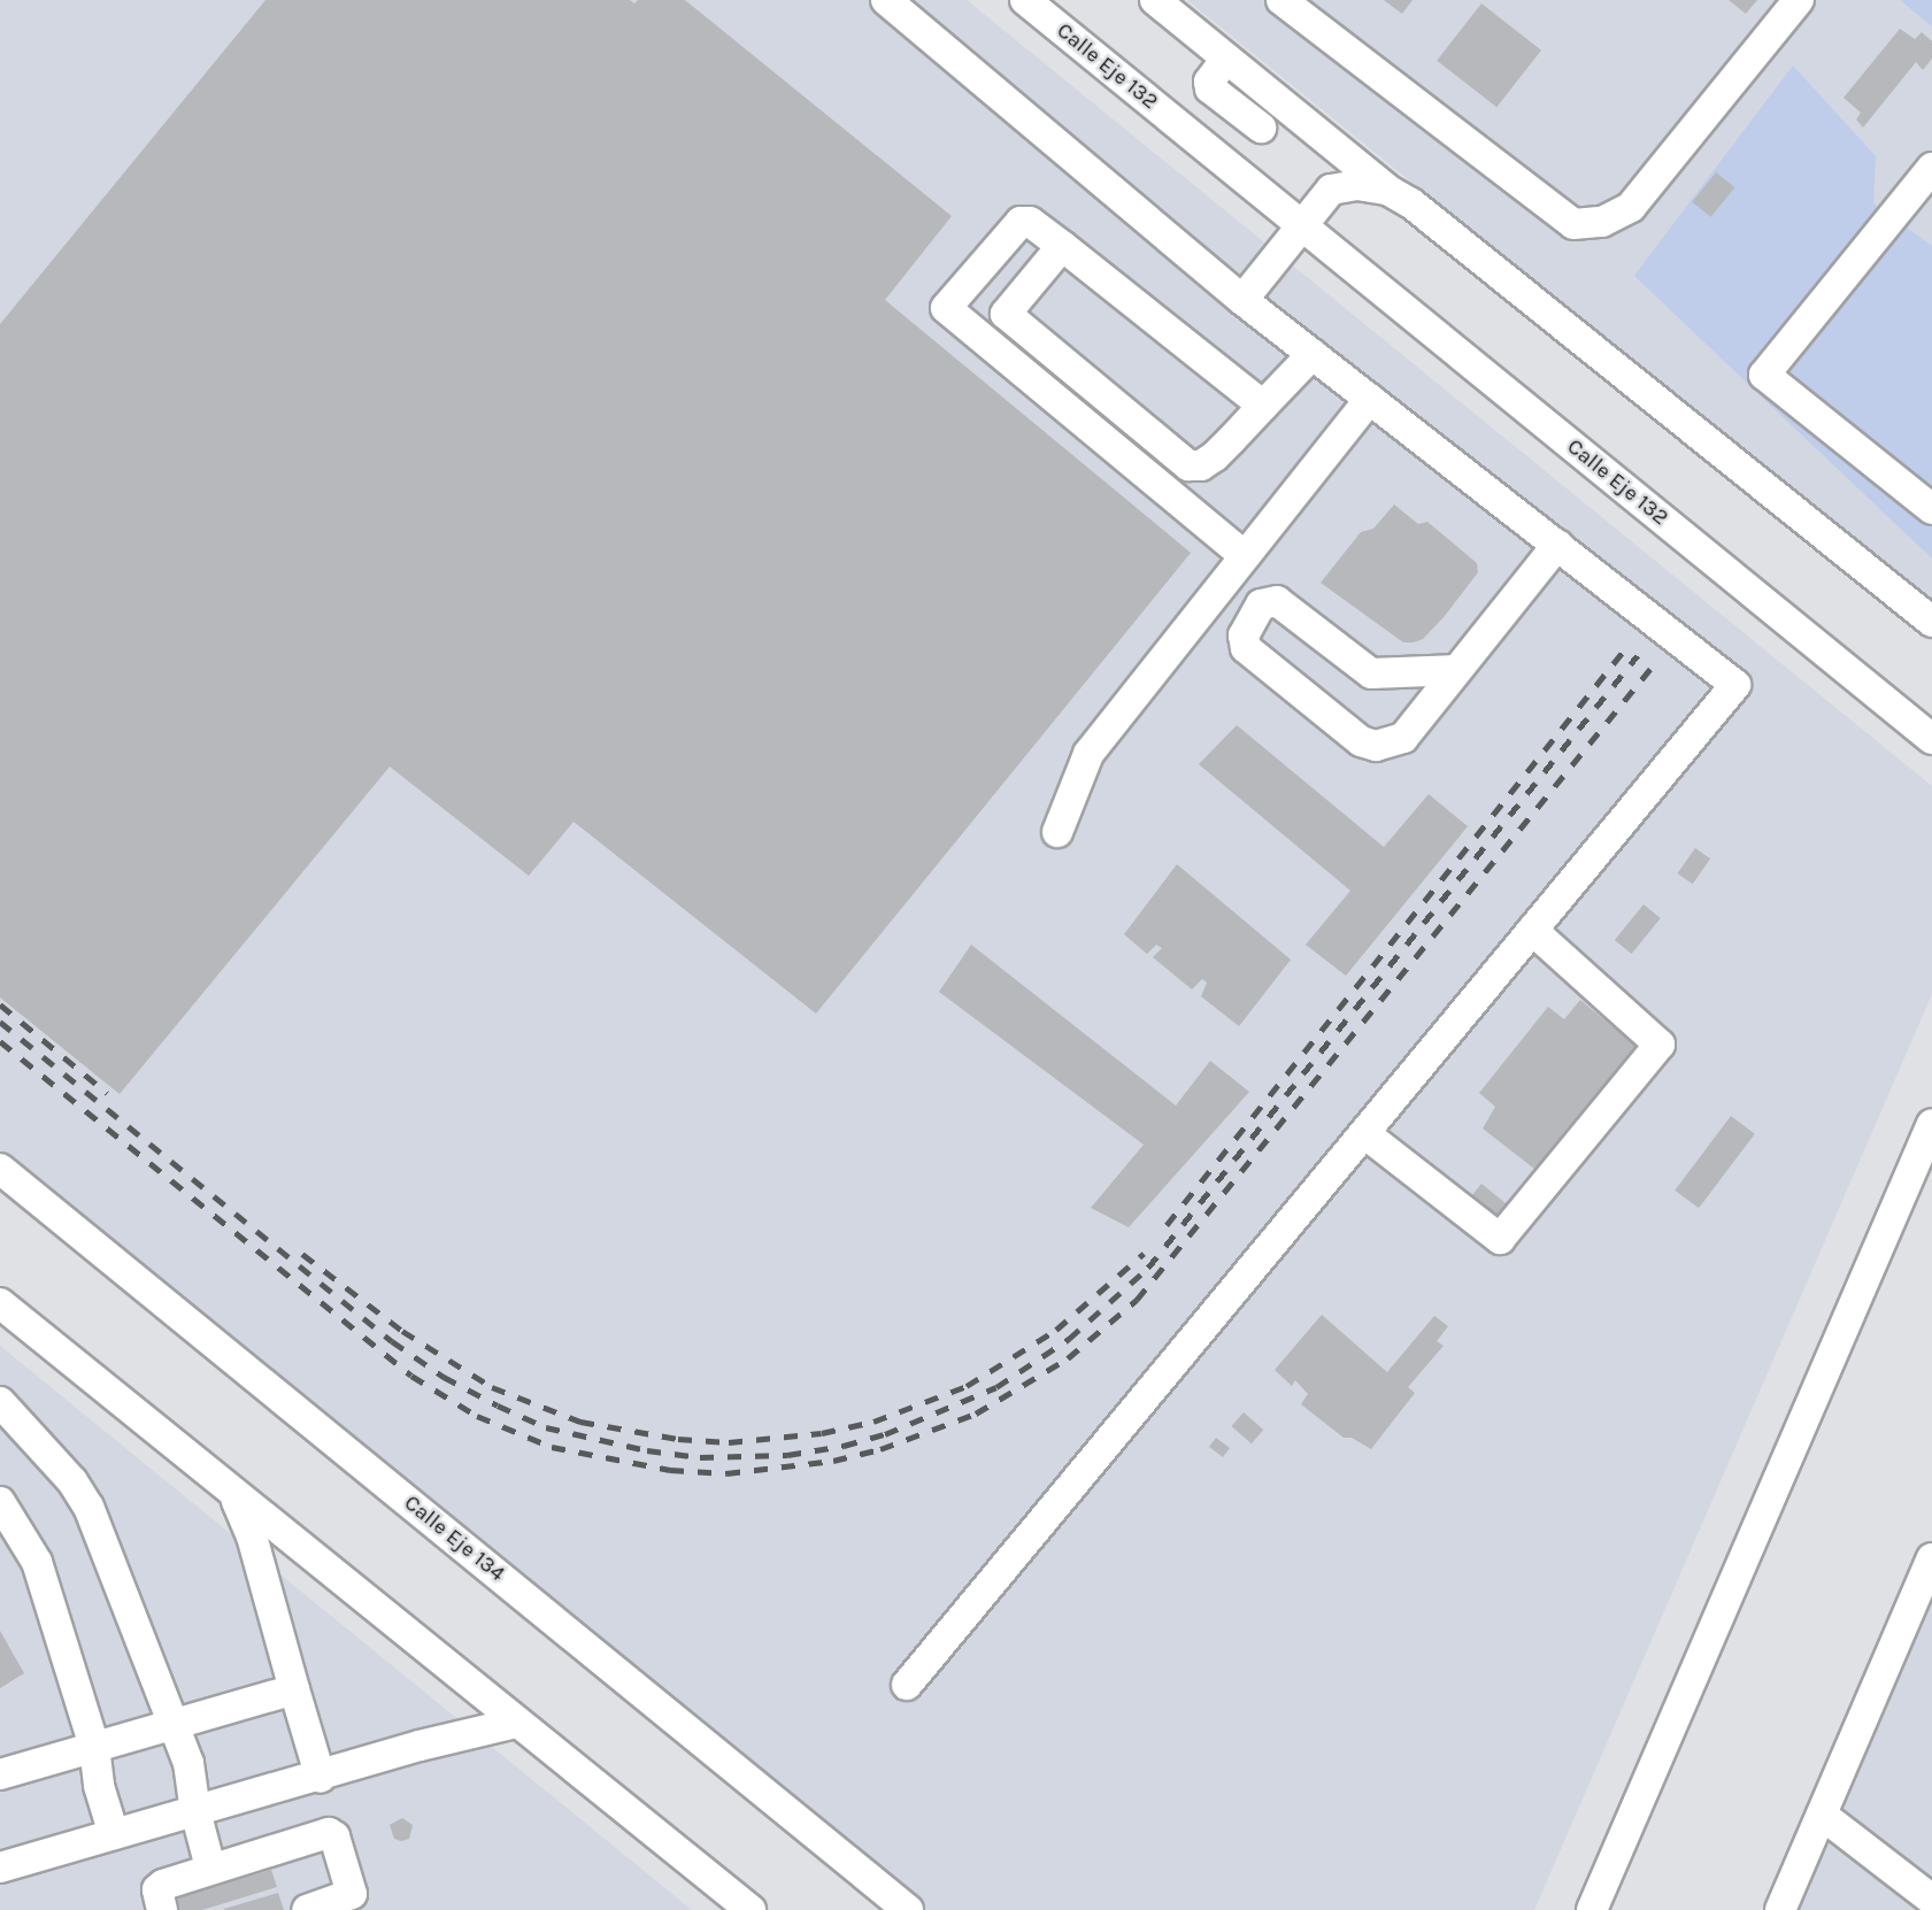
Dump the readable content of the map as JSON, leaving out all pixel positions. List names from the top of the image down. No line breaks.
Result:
{"streets":{"street":["Calle Eje 132","Calle Eje 134"]}}
